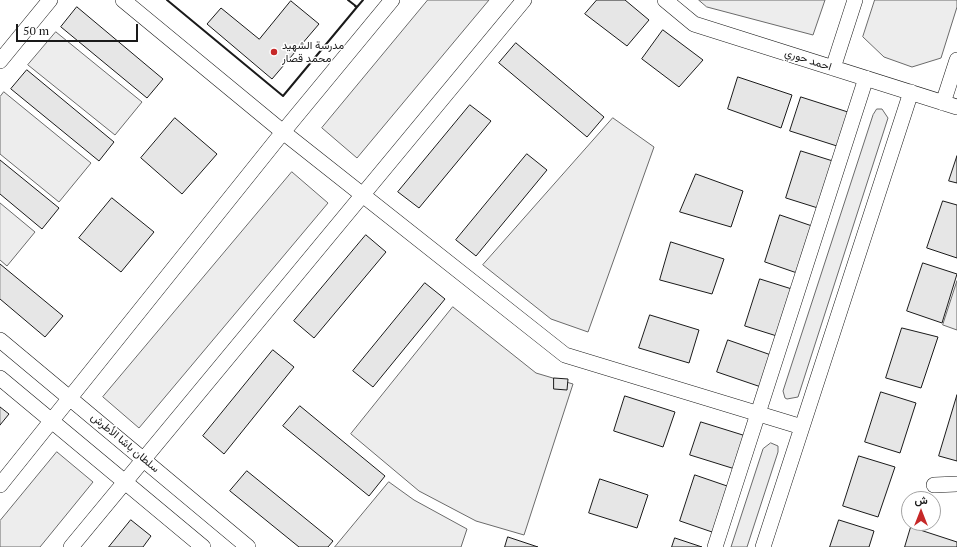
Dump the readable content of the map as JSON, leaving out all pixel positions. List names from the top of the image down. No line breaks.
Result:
{"streets":{"street":["احمد حوري","سلطان باشا الأطرش"]},"places":["مدرسة الشهيد محمد قصار"],"scale_bar":"50 m","north":"top"}
